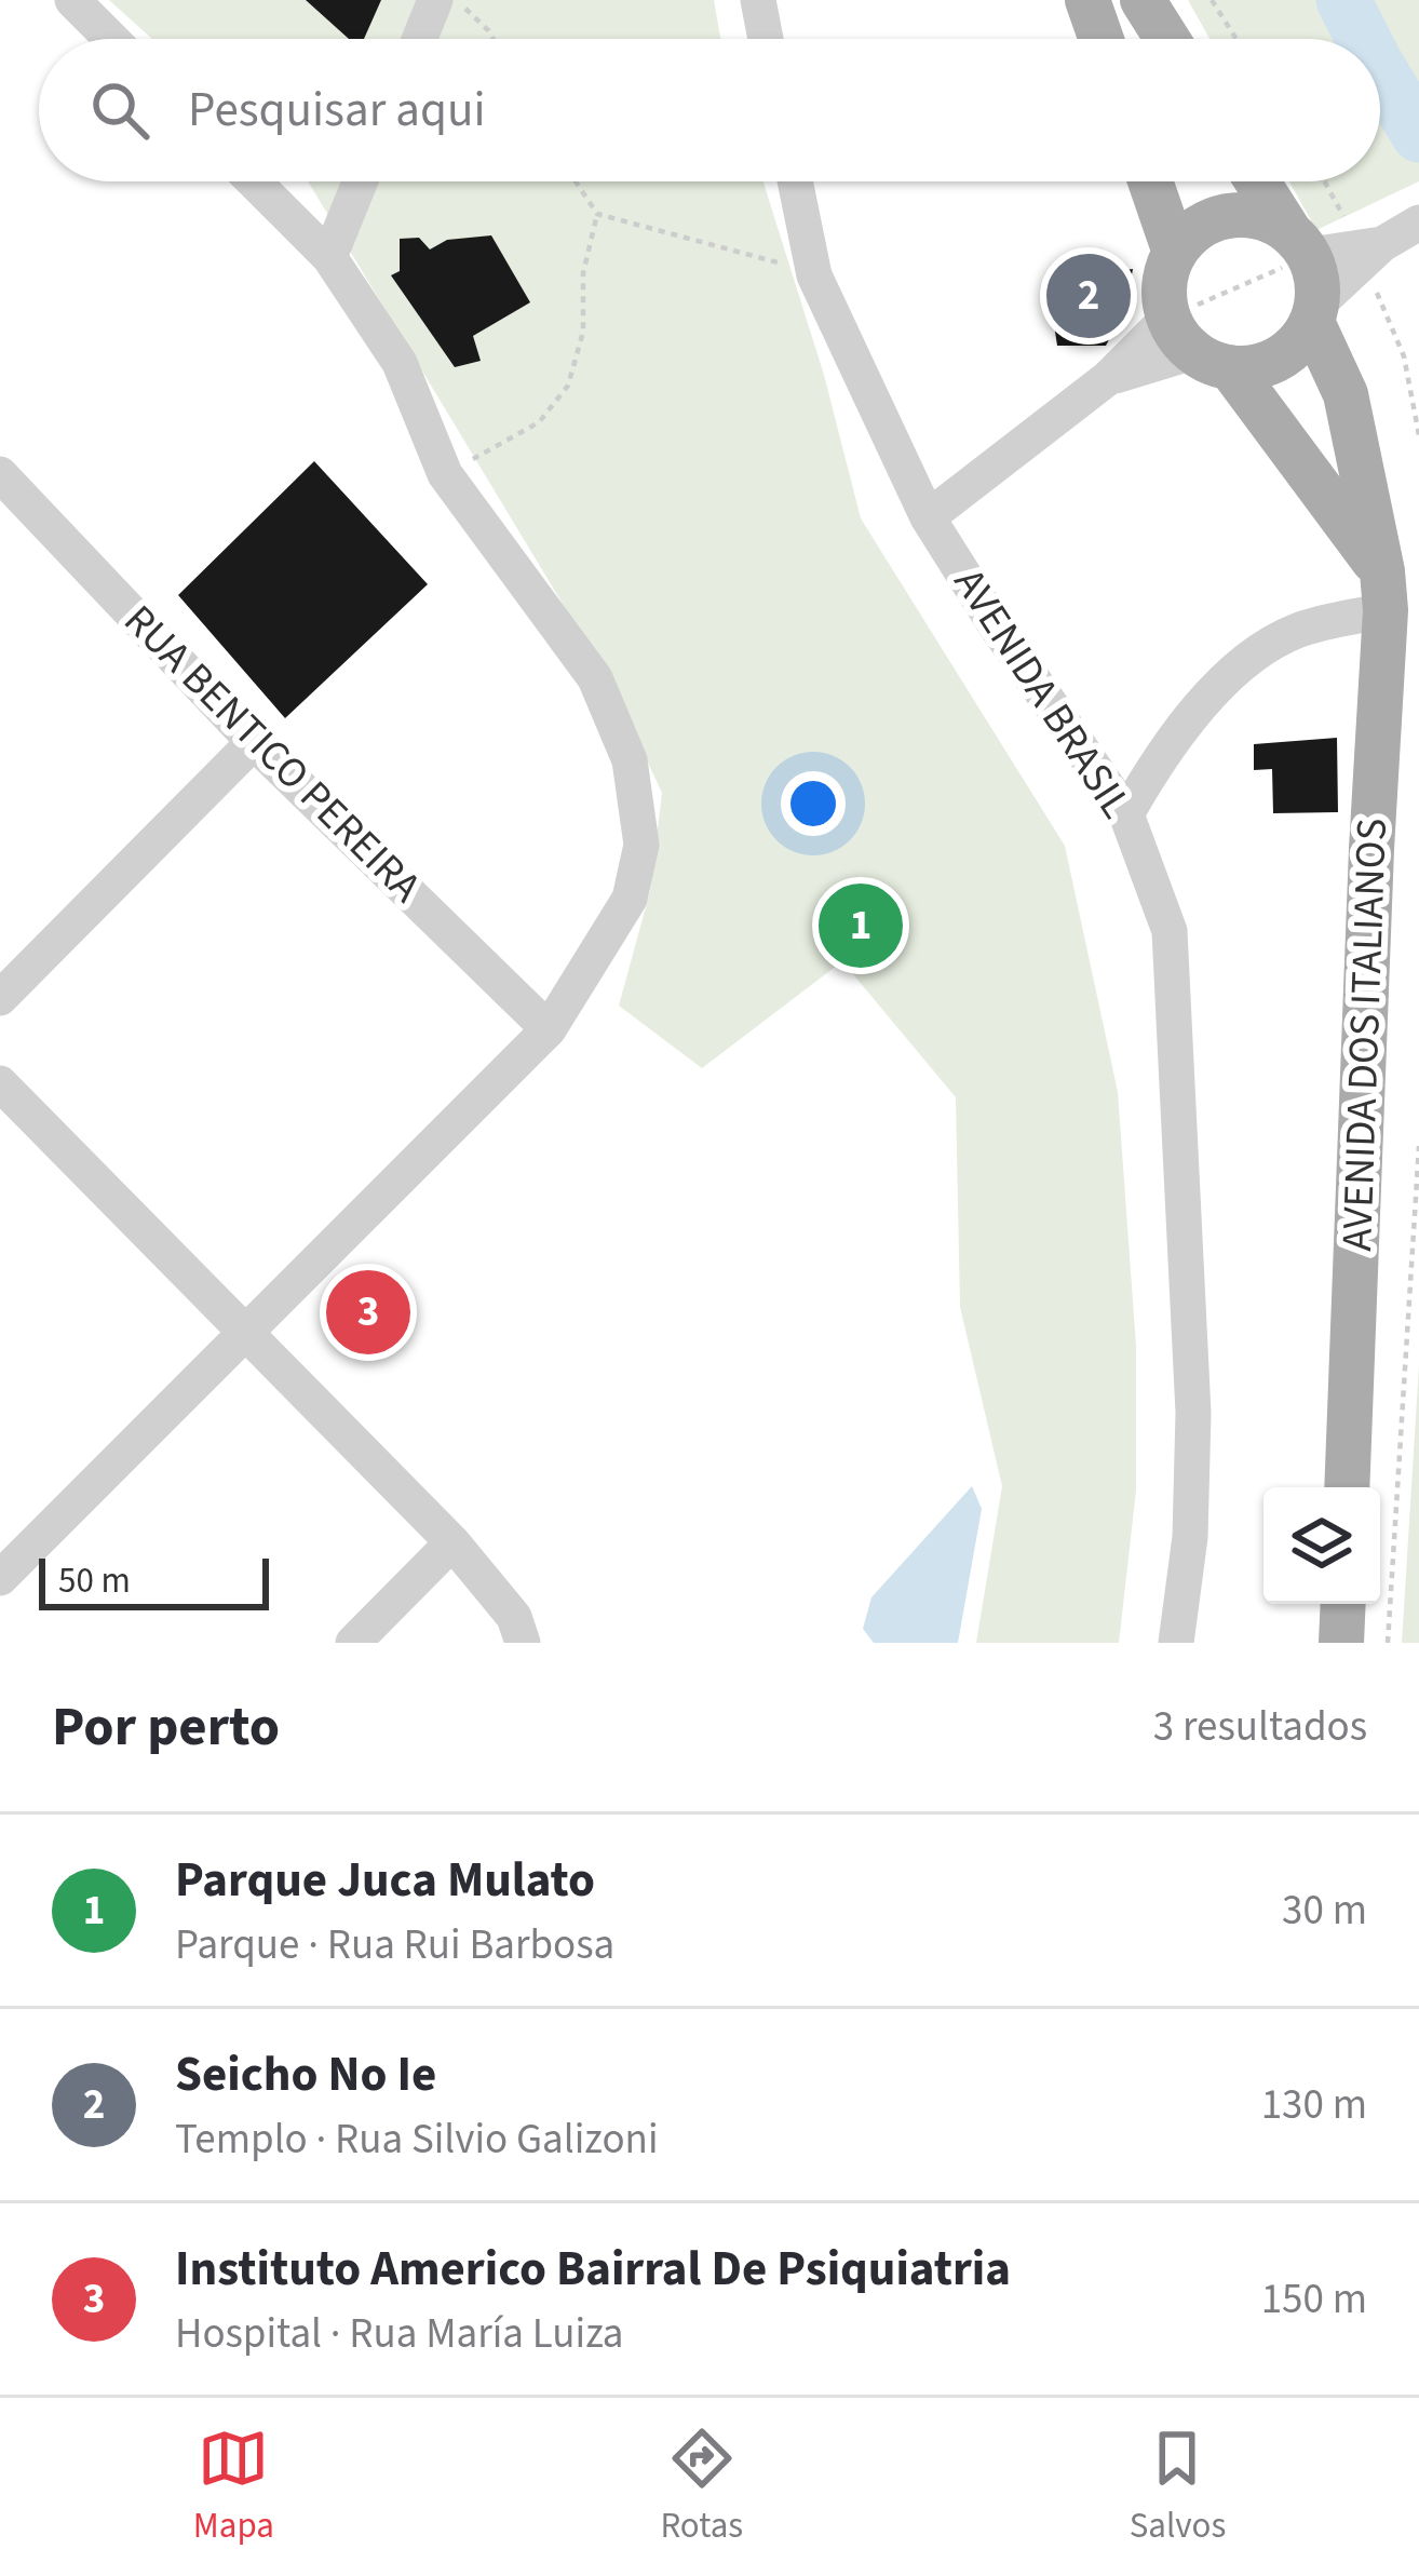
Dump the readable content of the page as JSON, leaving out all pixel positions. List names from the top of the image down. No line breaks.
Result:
{"streets":{"main road":["AVENIDA DOS ITALIANOS"],"street":["AVENIDA BRASIL","RUA BENTICO PEREIRA"]},"scale_bar":"50 m","page":{"search":"Pesquisar aqui","pins":["2","1","3"],"scale":"50 m","heading":["Por perto","3 resultados"],"list":[{"mark":"1","name":"Parque Juca Mulato","note":"Parque · Rua Rui Barbosa","value":"30 m"},{"mark":"2","name":"Seicho No Ie","note":"Templo · Rua Silvio Galizoni","value":"130 m"},{"mark":"3","name":"Instituto Americo Bairral De Psiquiatria","note":"Hospital · Rua María Luiza","value":"150 m"}],"nav":["Mapa","Rotas","Salvos"]}}
